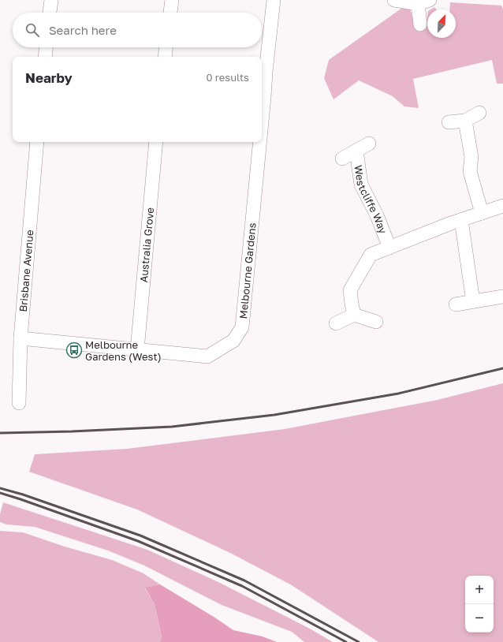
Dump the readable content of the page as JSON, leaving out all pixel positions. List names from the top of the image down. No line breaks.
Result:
{"streets":{"street":["Westcliffe Way","Australia Grove","Melbourne Gardens","Brisbane Avenue"]},"crossings":[["Australia Grove","Melbourne Gardens"],["Melbourne Gardens","Brisbane Avenue"]],"places":{"bus stop":["Melbourne Gardens (West)"]},"north":"top right","page":{"search":"Search here","heading":["Nearby","0 results"],"map_buttons":["+","−"]}}
